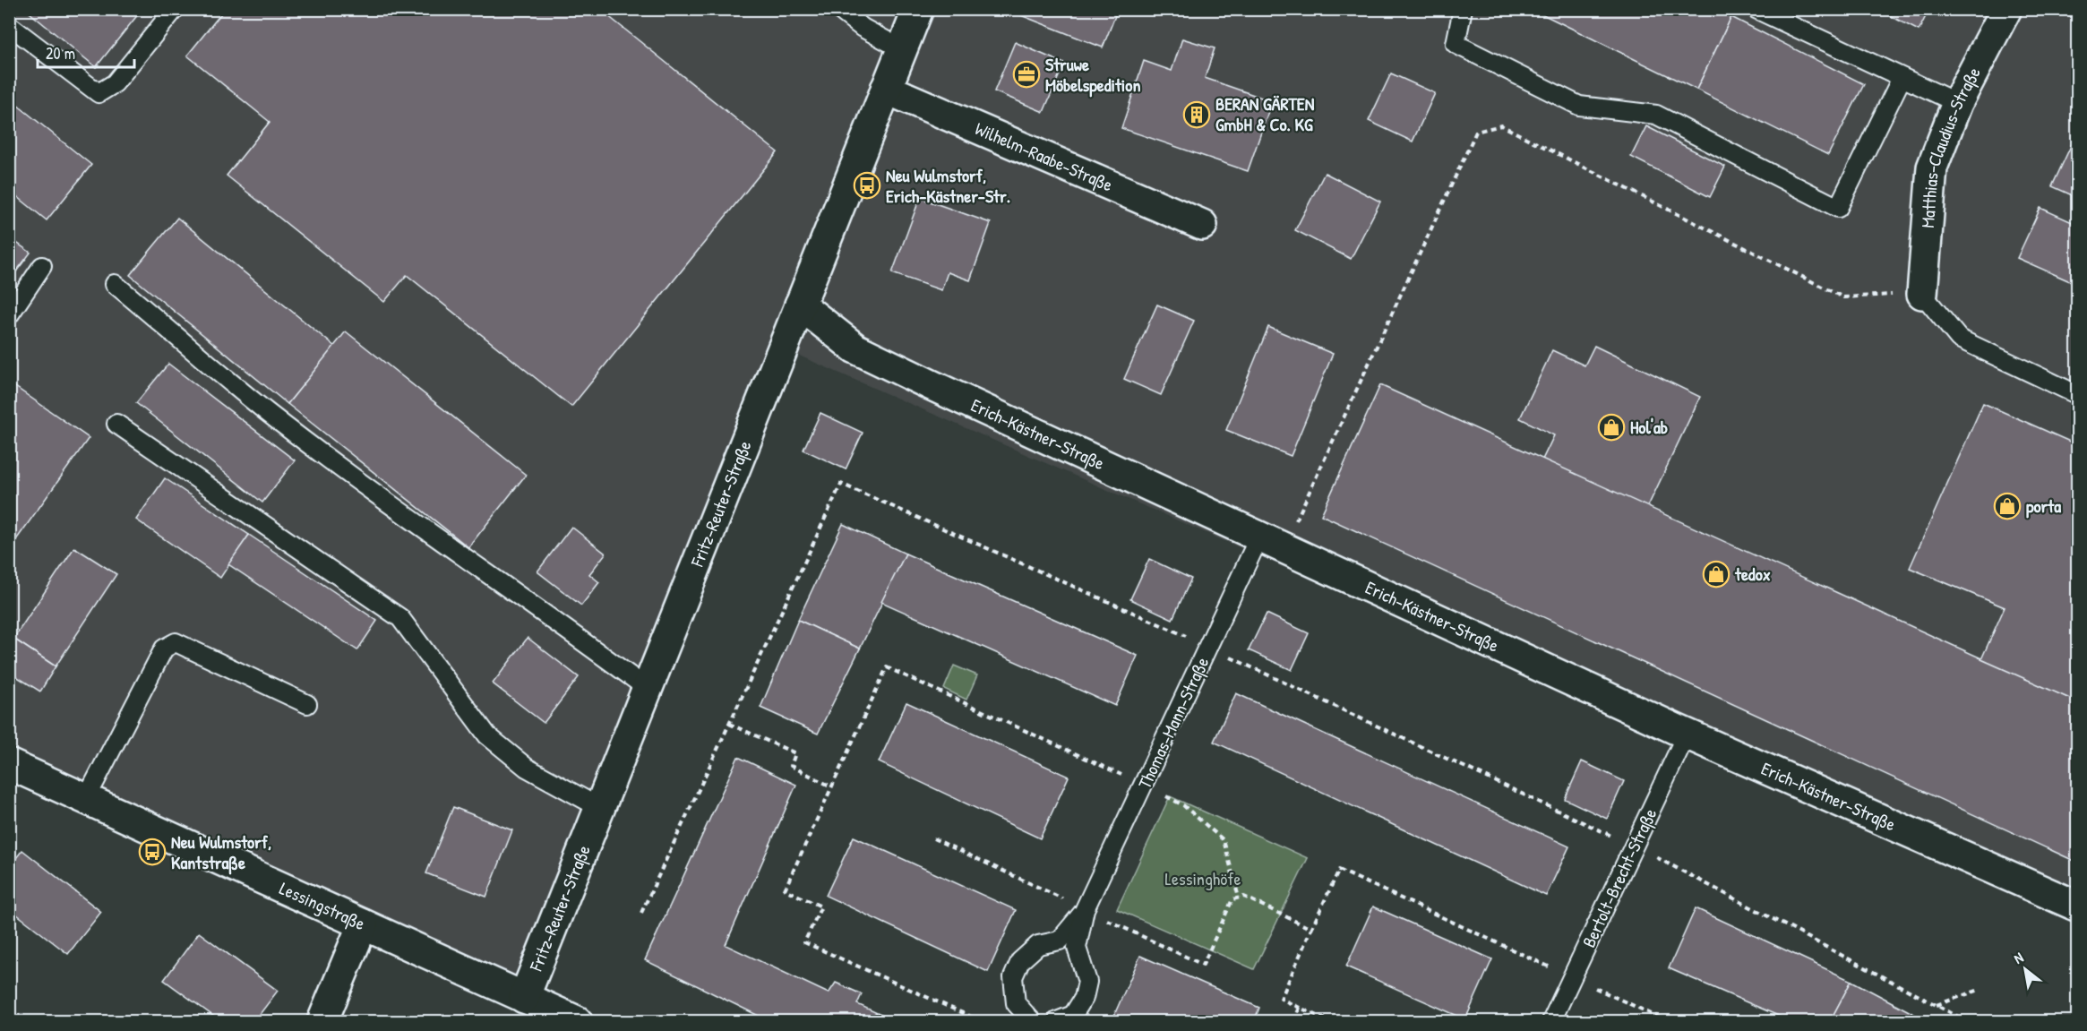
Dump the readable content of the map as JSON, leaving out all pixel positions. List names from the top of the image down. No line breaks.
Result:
{"streets":{"street":["Matthias-Claudius-Straße","Wilhelm-Raabe-Straße","Erich-Kästner-Straße","Fritz-Reuter-Straße","Lessingstraße"],"lane":["Thomas-Mann-Straße","Bertolt-Brecht-Straße"]},"crossings":[["Wilhelm-Raabe-Straße","Fritz-Reuter-Straße"],["Erich-Kästner-Straße","Fritz-Reuter-Straße"],["Erich-Kästner-Straße","Thomas-Mann-Straße"],["Erich-Kästner-Straße","Bertolt-Brecht-Straße"],["Fritz-Reuter-Straße","Lessingstraße"]],"parks":["Lessinghöfe"],"places":{"office":["Struwe Möbelspedition"],"building":["BERAN GÄRTEN GmbH & Co. KG"],"bus stop":["Neu Wulmstorf, Erich-Kästner-Str.","Neu Wulmstorf, Kantstraße"],"shop":["Hol'ab","porta","tedox"]},"scale_bar":"20 m","north":"top left"}
